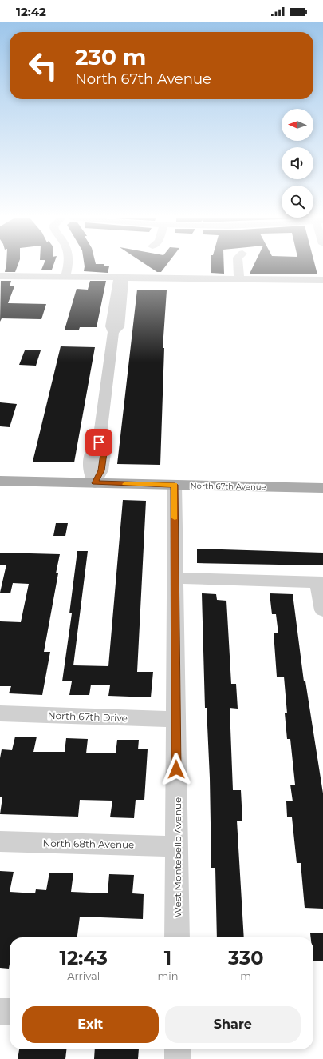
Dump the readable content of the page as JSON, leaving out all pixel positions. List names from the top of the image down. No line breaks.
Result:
{"streets":{"main road":["North 67th Avenue"],"street":["North 67th Drive","North 68th Avenue","West Montebello Avenue"]},"crossings":[["North 67th Avenue","West Montebello Avenue"],["North 67th Drive","West Montebello Avenue"],["North 68th Avenue","West Montebello Avenue"]],"north":"left","page":{"status":"12:42","turn":["230 m","North 67th Avenue"],"eta":["12:43","Arrival","1","min","330","m"],"buttons":["Exit","Share"]}}
